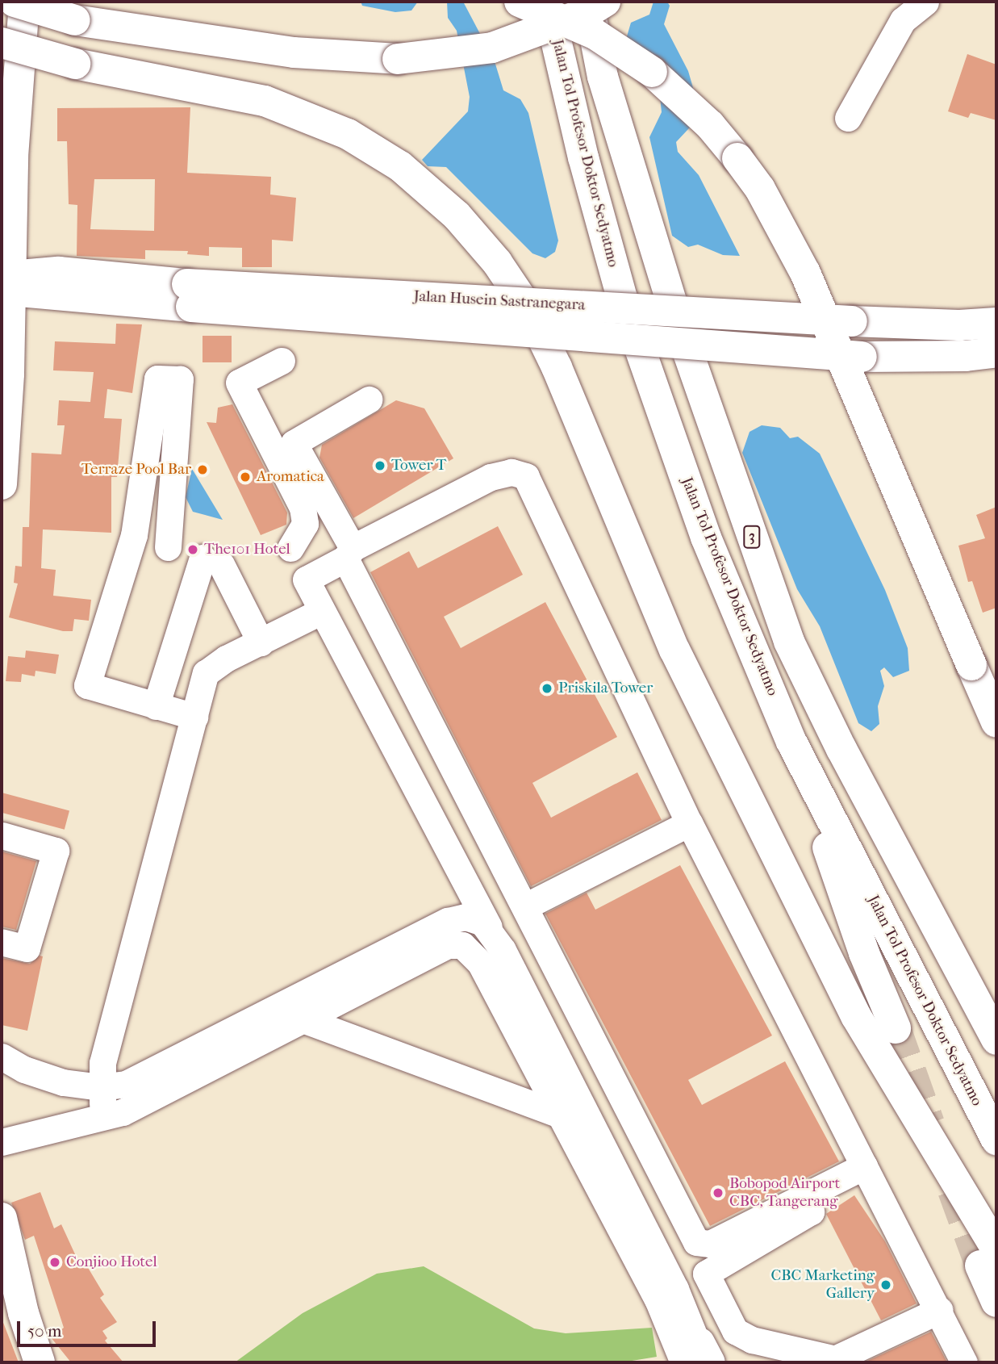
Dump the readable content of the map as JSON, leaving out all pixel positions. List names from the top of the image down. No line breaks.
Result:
{"streets":{"main road":["Jalan Tol Profesor Doktor Sedyatmo","Jalan Husein Sastranegara","3"]},"places":["Tower T","Terraze Pool Bar","Aromatica","The101 Hotel","Priskila Tower","Bobopod Airport CBC, Tangerang","Conjioo Hotel","CBC Marketing Gallery"],"scale_bar":"50 m"}
